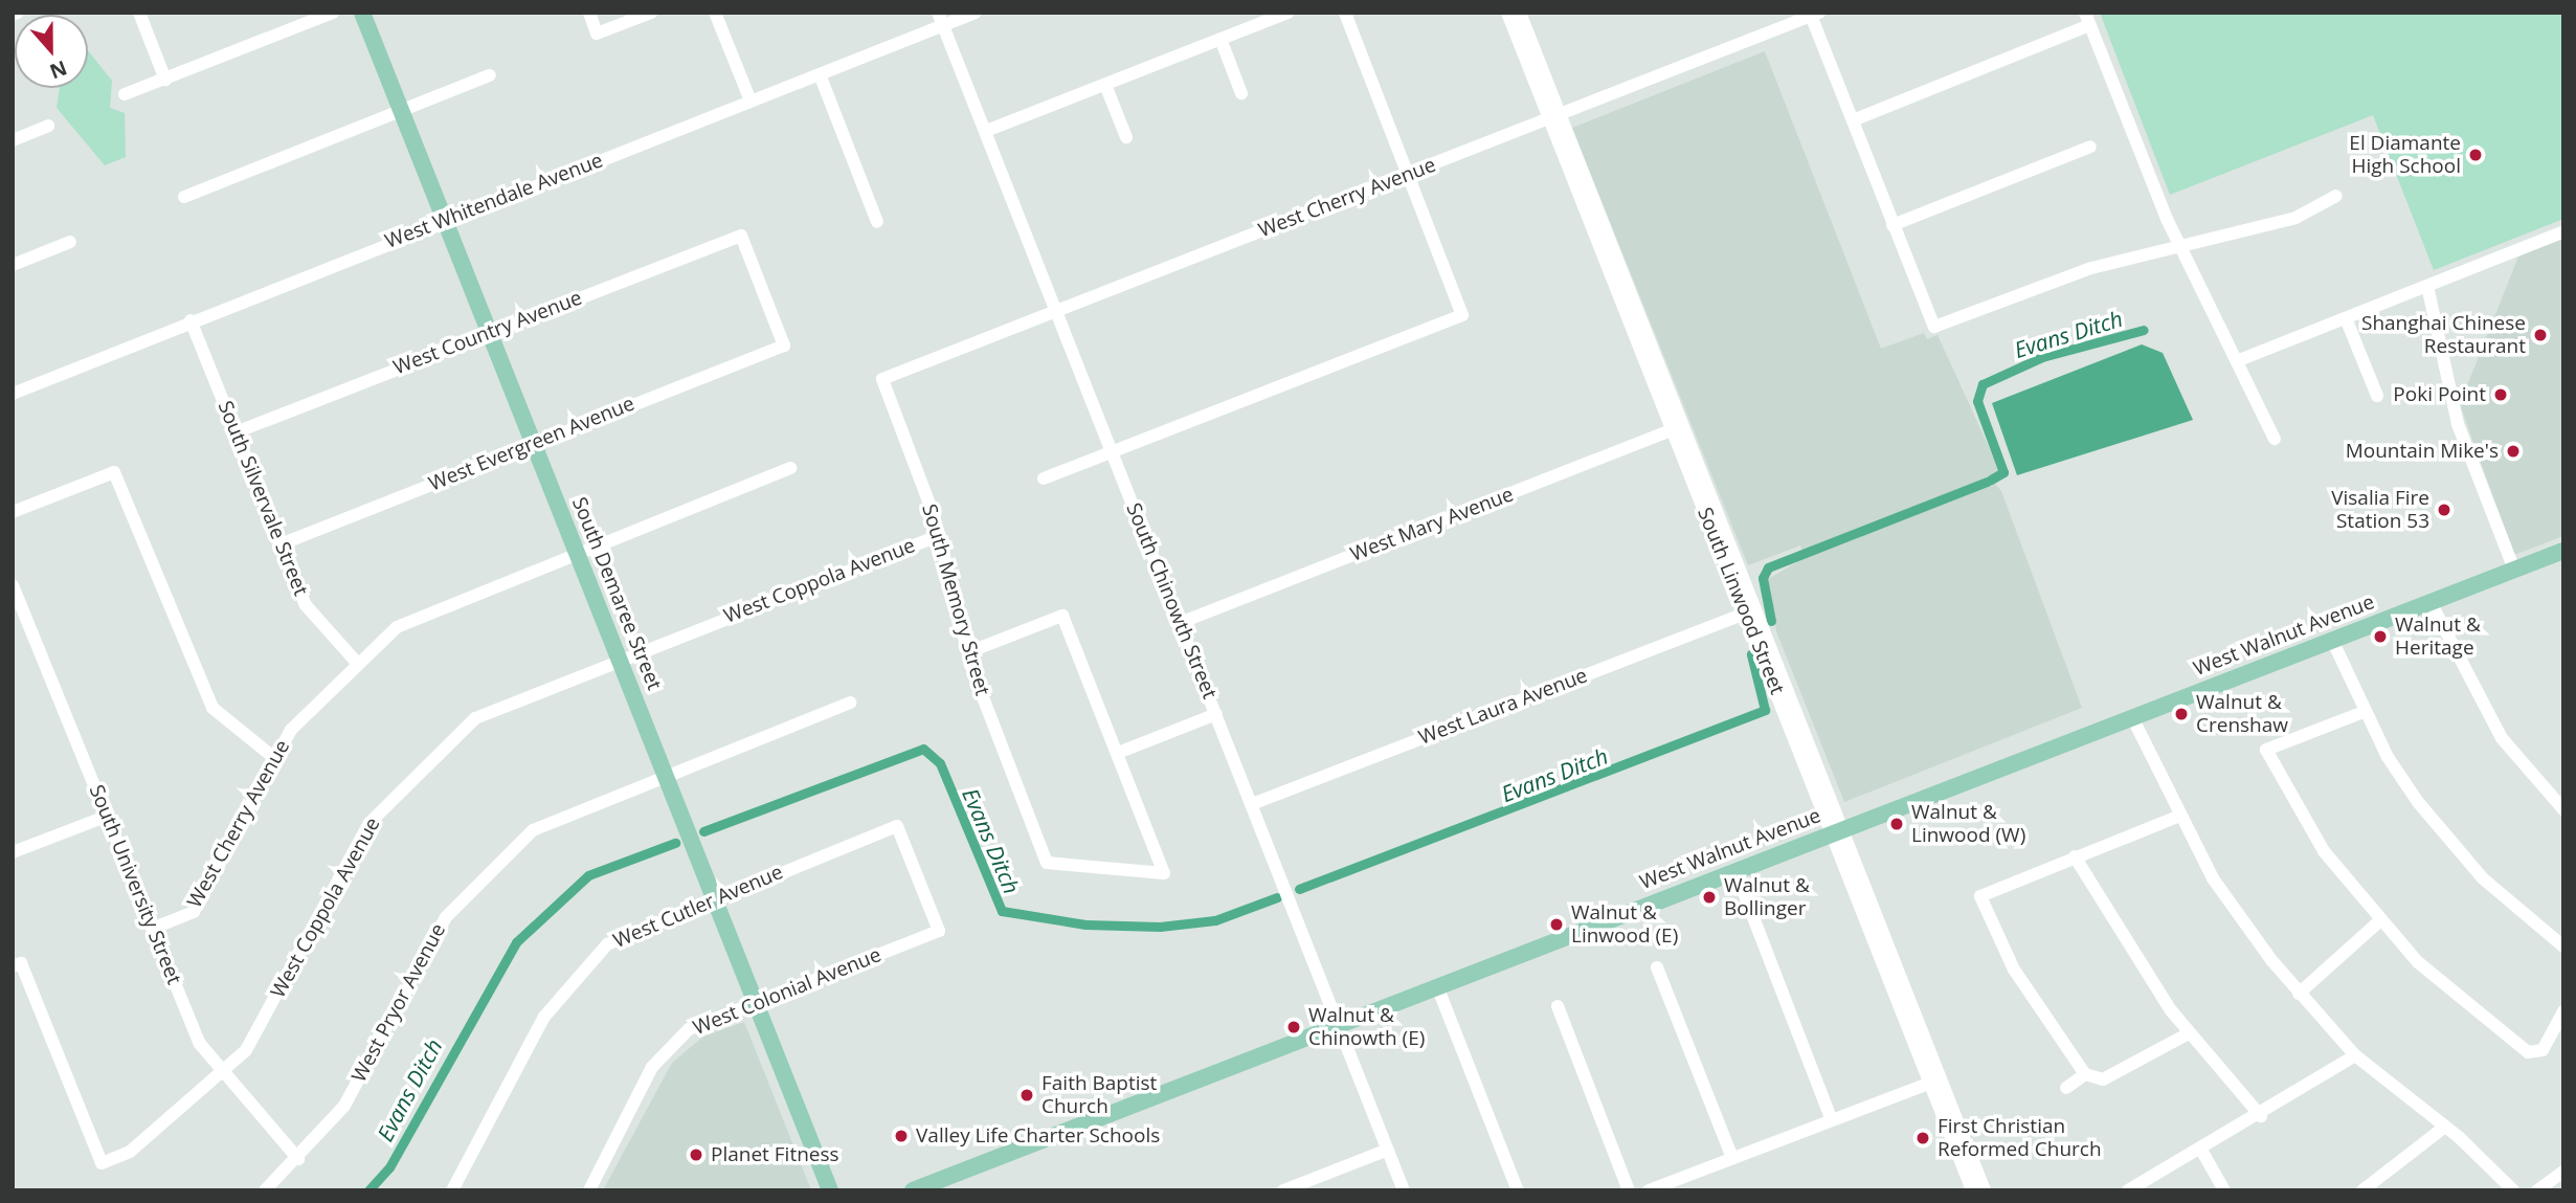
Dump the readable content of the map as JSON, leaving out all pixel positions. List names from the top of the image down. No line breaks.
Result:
{"streets":{"main road":["South Demaree Street","West Walnut Avenue"],"street":["West Cherry Avenue","West Whitendale Avenue","West Country Avenue","West Evergreen Avenue","South Silvervale Street","West Mary Avenue","West Coppola Avenue","South Memory Street","South Chinowth Street","South Linwood Street","West Laura Avenue","South University Street","West Cutler Avenue","West Colonial Avenue","West Pryor Avenue"]},"crossings":[["West Cherry Avenue","South Silvervale Street"],["West Cherry Avenue","South Demaree Street"],["West Cherry Avenue","South Memory Street"],["West Cherry Avenue","South Chinowth Street"],["West Cherry Avenue","South Linwood Street"],["West Cherry Avenue","South University Street"],["West Whitendale Avenue","South Silvervale Street"],["West Whitendale Avenue","South Demaree Street"],["West Whitendale Avenue","South Chinowth Street"],["West Country Avenue","West Evergreen Avenue"],["West Country Avenue","South Silvervale Street"],["West Country Avenue","South Demaree Street"],["West Evergreen Avenue","South Silvervale Street"],["West Evergreen Avenue","South Demaree Street"],["West Mary Avenue","South Chinowth Street"],["West Mary Avenue","South Linwood Street"],["West Coppola Avenue","South Demaree Street"],["West Coppola Avenue","South Memory Street"],["West Coppola Avenue","South University Street"],["South Demaree Street","West Cutler Avenue"],["South Demaree Street","West Colonial Avenue"],["South Demaree Street","West Pryor Avenue"],["South Chinowth Street","West Walnut Avenue"],["South Chinowth Street","West Laura Avenue"],["South Linwood Street","West Walnut Avenue"],["South Linwood Street","West Laura Avenue"],["South University Street","West Pryor Avenue"],["West Cutler Avenue","West Colonial Avenue"]],"water":["Evans Ditch"],"places":["El Diamante High School","Shanghai Chinese Restaurant","Poki Point","Mountain Mike's","Visalia Fire Station 53","Walnut & Heritage","Walnut & Crenshaw","Walnut & Linwood (W)","Walnut & Bollinger","Walnut & Linwood (E)","Walnut & Chinowth (E)","Faith Baptist Church","Valley Life Charter Schools","First Christian Reformed Church","Planet Fitness"],"north":"bottom"}
